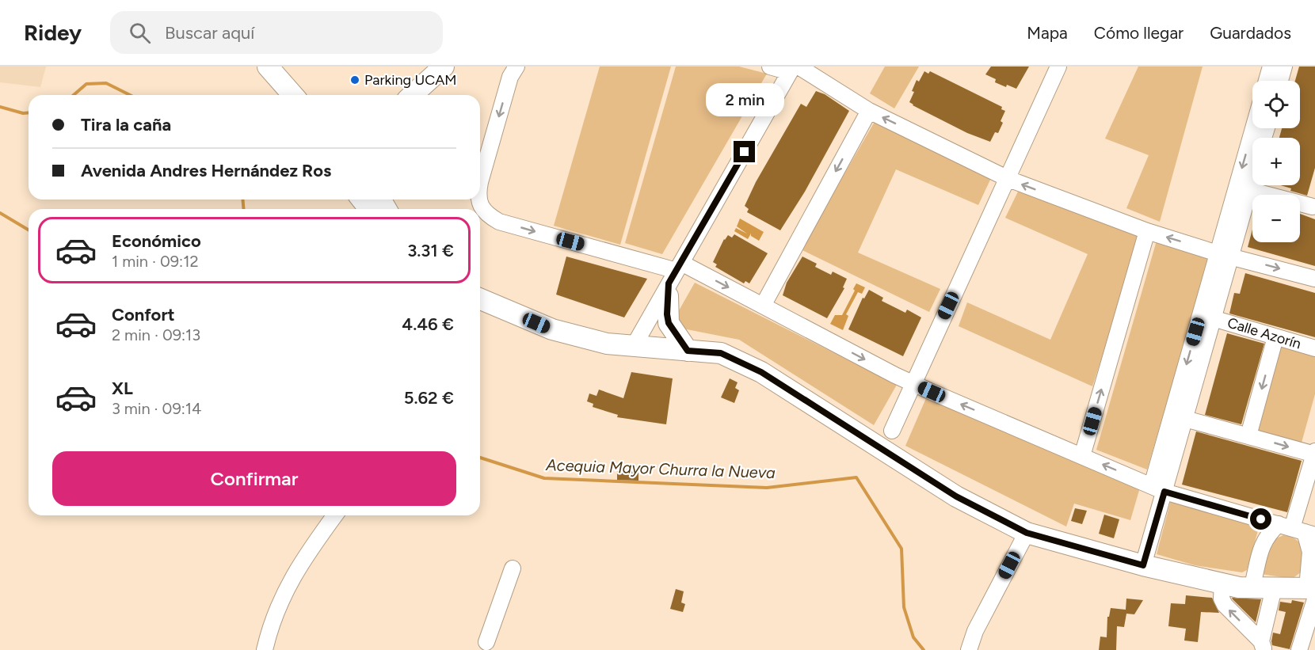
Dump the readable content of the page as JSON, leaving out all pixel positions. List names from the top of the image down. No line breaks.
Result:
{"streets":{"street":["Calle Azorín"]},"water":["Acequia Mayor Churra la Nueva"],"places":["Parking UCAM"],"page":{"header":"Ridey","search":"Buscar aquí","nav":["Mapa","Cómo llegar","Guardados"],"map_buttons":["+","−"],"bubble":"2 min","banner":["Tira la caña","Avenida Andres Hernández Ros"],"list":[{"name":"Económico","note":"1 min · 09:12","value":"3.31 €"},{"name":"Confort","note":"2 min · 09:13","value":"4.46 €"},{"name":"XL","note":"3 min · 09:14","value":"5.62 €"}],"buttons":"Confirmar"}}
